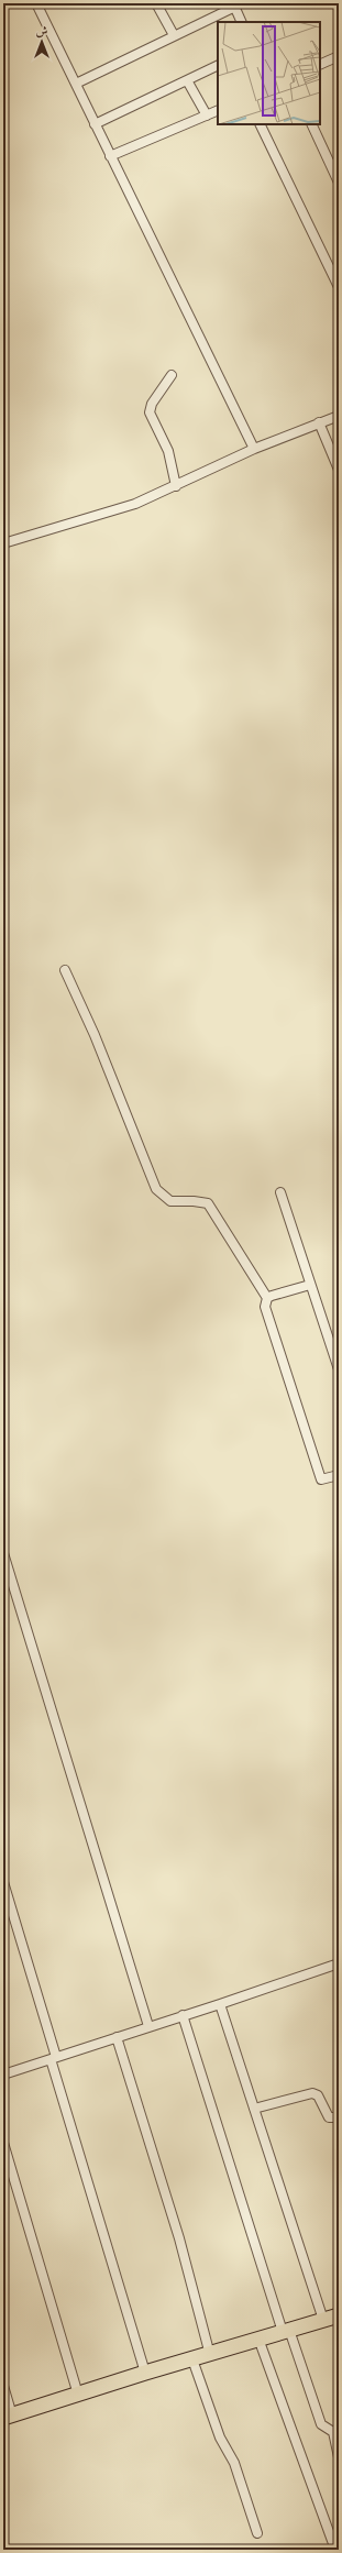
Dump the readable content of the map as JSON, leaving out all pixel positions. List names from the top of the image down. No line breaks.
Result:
{"north":"top"}
